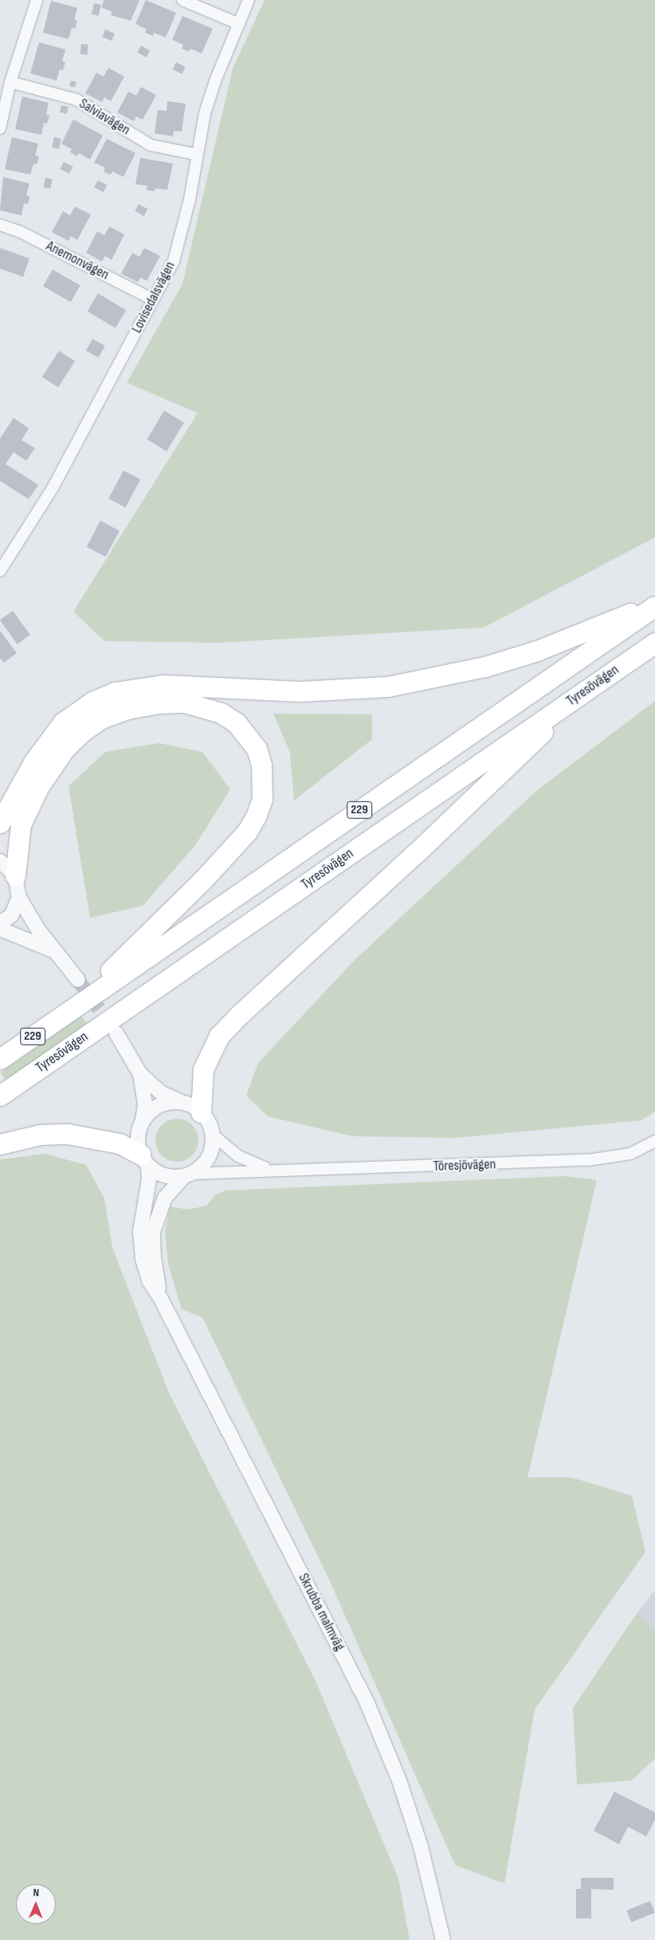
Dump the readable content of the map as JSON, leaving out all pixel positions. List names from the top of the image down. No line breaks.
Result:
{"streets":{"highway":["Tyresövägen","229"],"street":["Salviavägen","Anemonvägen","Lovisedalsvägen","Töresjövägen","Skrubba malmväg"]},"crossings":[["Salviavägen","Lovisedalsvägen"],["Anemonvägen","Lovisedalsvägen"],["Töresjövägen","Skrubba malmväg"]],"north":"top"}
